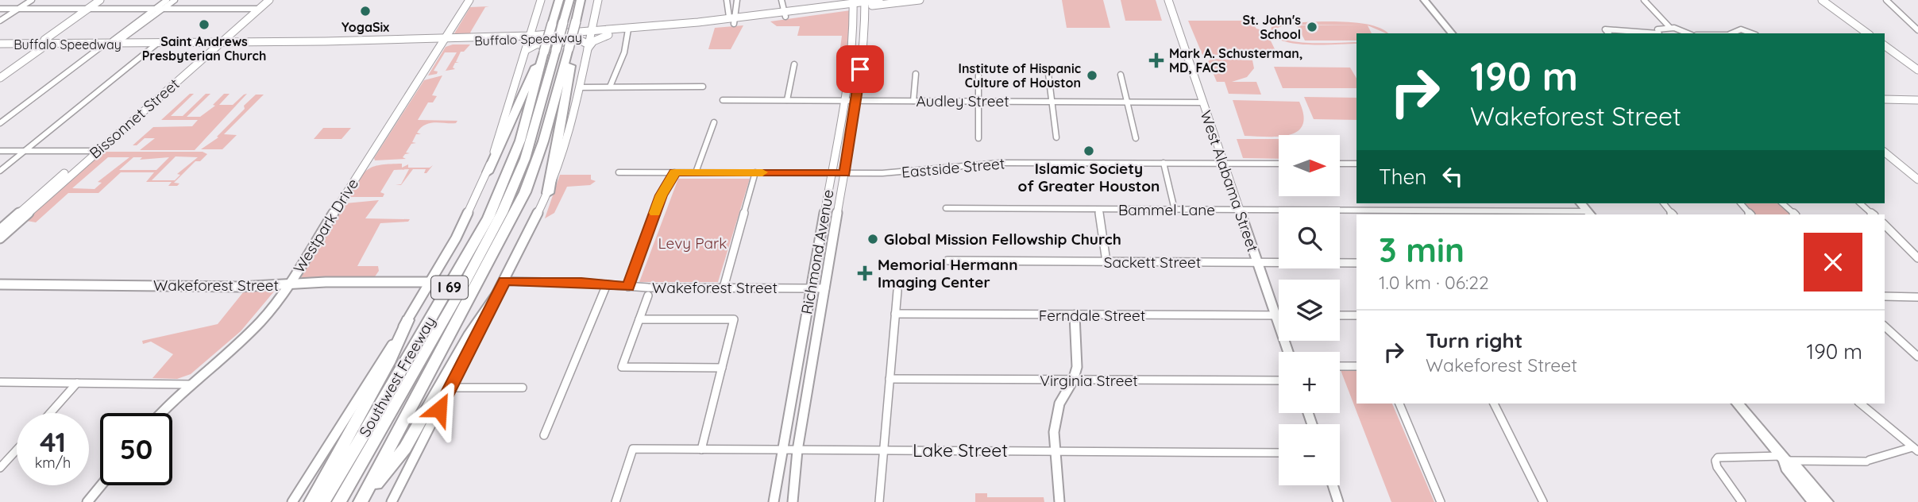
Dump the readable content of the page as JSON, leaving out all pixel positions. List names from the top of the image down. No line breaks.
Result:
{"streets":{"highway":["I 69","Southwest Freeway"],"main road":["Buffalo Speedway","Bissonnet Street","West Alabama Street","Westpark Drive","Richmond Avenue","Wakeforest Street"],"street":["Audley Street","Eastside Street","Bammel Lane","Sackett Street","Ferndale Street","Virginia Street","Lake Street"]},"crossings":[["Buffalo Speedway","Bissonnet Street"],["Buffalo Speedway","Westpark Drive"],["Buffalo Speedway","Richmond Avenue"],["Audley Street","West Alabama Street"],["Audley Street","Richmond Avenue"],["Eastside Street","West Alabama Street"],["Eastside Street","Richmond Avenue"],["West Alabama Street","Bammel Lane"],["West Alabama Street","Sackett Street"],["West Alabama Street","Ferndale Street"],["Westpark Drive","Wakeforest Street"],["Richmond Avenue","Wakeforest Street"],["Richmond Avenue","Lake Street"]],"parks":["Levy Park"],"places":{"other":["YogaSix","Saint Andrews Presbyterian Church","St. John's School","Institute of Hispanic Culture of Houston","Islamic Society of Greater Houston","Global Mission Fellowship Church"],"health":["Mark A. Schusterman, MD, FACS","Memorial Hermann Imaging Center"]},"north":"right","page":{"turn":["190 m","Wakeforest Street"],"map_buttons":["+","−"],"then":"Then","heading":["3 min","1.0 km · 06:22"],"list":[{"name":"Turn right","note":"Wakeforest Street","value":"190 m"}],"speed":"41 km/h","limit":"50"}}
